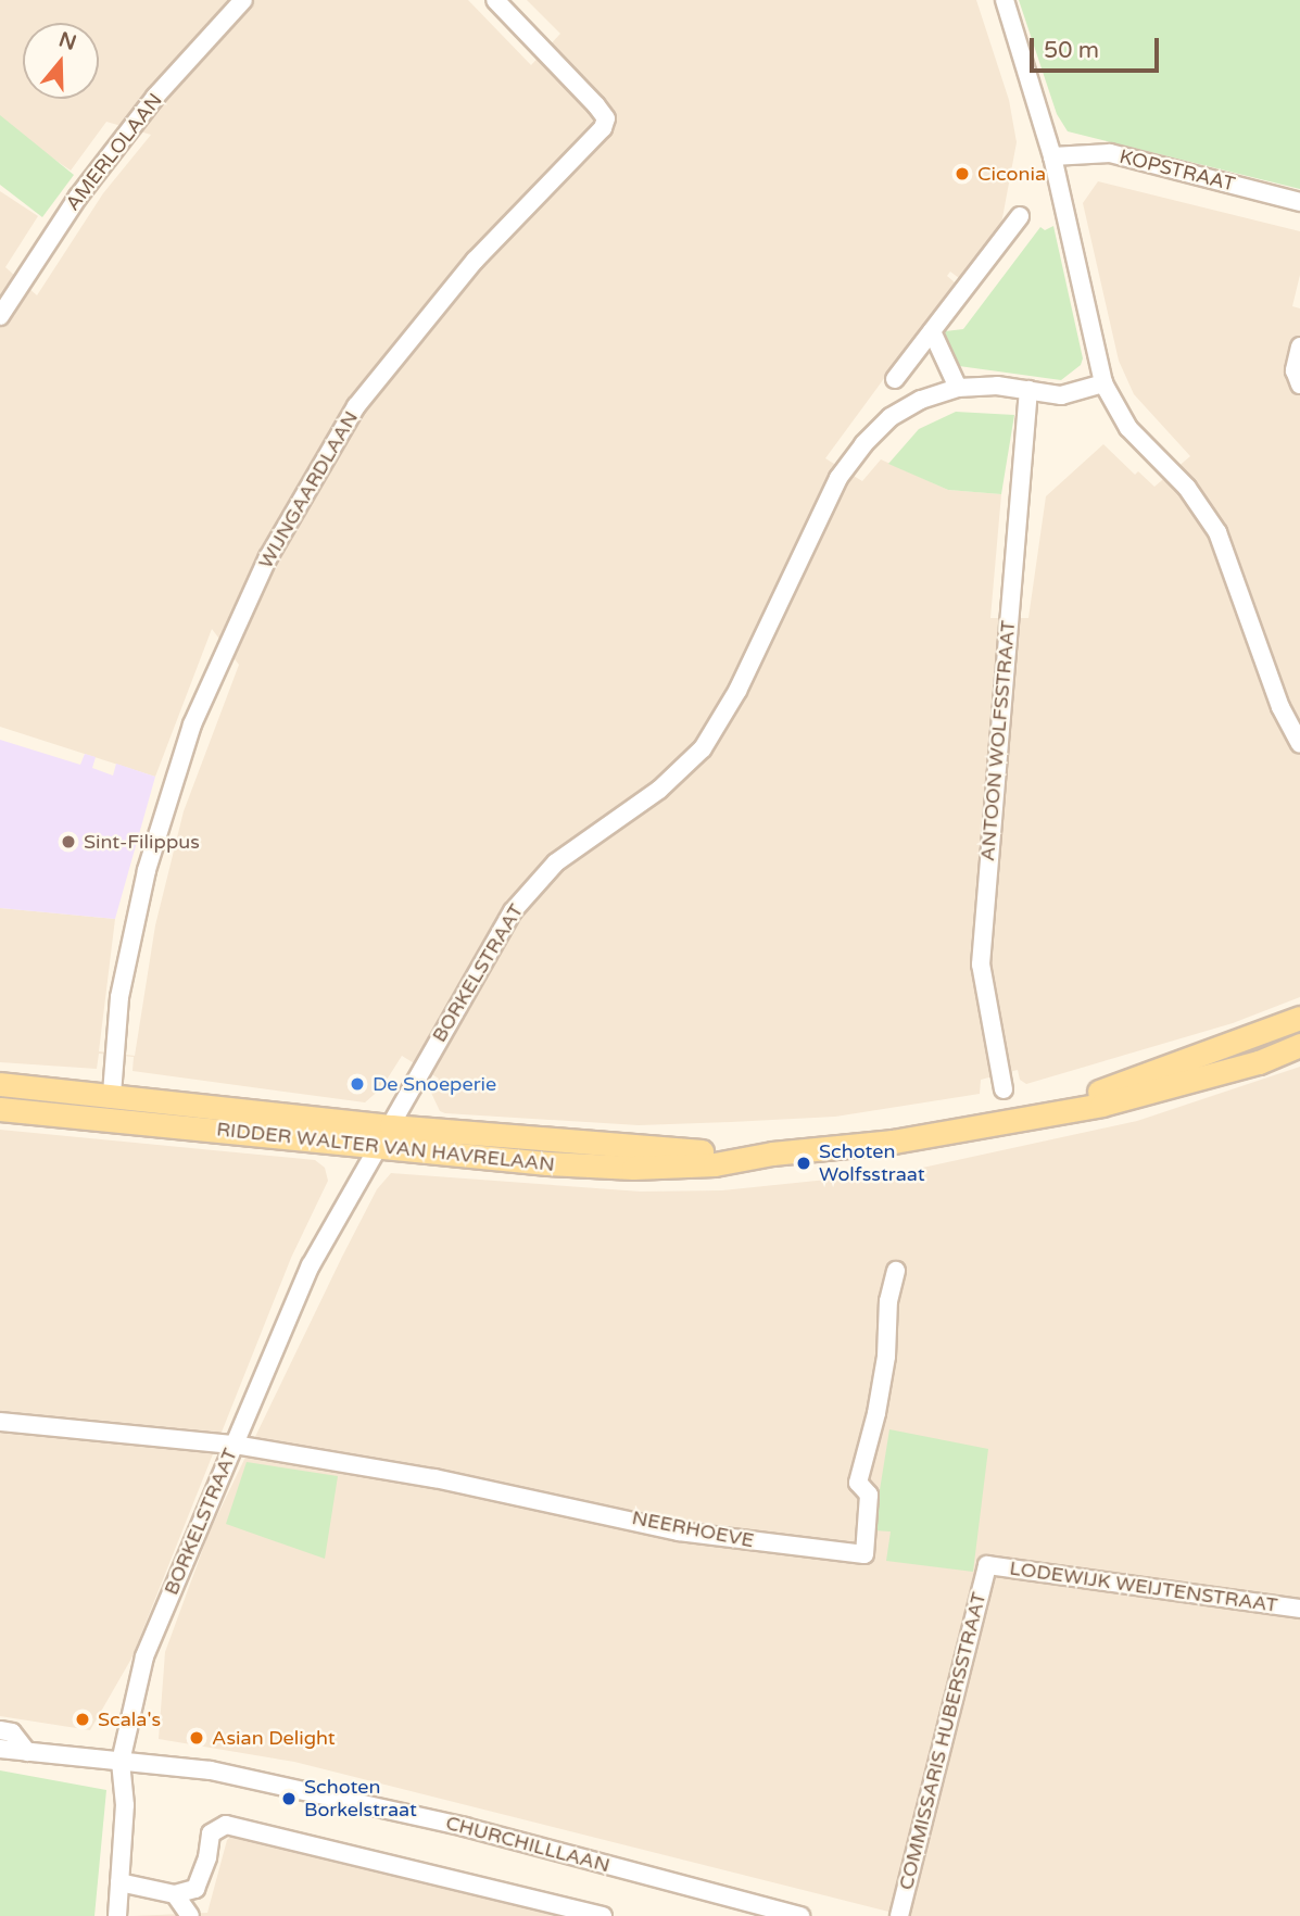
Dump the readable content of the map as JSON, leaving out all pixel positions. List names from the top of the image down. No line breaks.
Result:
{"streets":{"main road":["RIDDER WALTER VAN HAVRELAAN"],"street":["AMERLOLAAN","KOPSTRAAT","WIJNGAARDLAAN","ANTOON WOLFSSTRAAT","BORKELSTRAAT","NEERHOEVE","LODEWIJK WEIJTENSTRAAT","COMMISSARIS HUBERSSTRAAT","CHURCHILLLAAN"]},"crossings":[["WIJNGAARDLAAN","RIDDER WALTER VAN HAVRELAAN"],["ANTOON WOLFSSTRAAT","BORKELSTRAAT"],["BORKELSTRAAT","RIDDER WALTER VAN HAVRELAAN"],["BORKELSTRAAT","NEERHOEVE"],["BORKELSTRAAT","CHURCHILLLAAN"],["LODEWIJK WEIJTENSTRAAT","COMMISSARIS HUBERSSTRAAT"]],"places":["Ciconia","Sint-Filippus","De Snoeperie","Schoten Wolfsstraat","Scala's","Asian Delight","Schoten Borkelstraat"],"scale_bar":"50 m","north":"top"}
